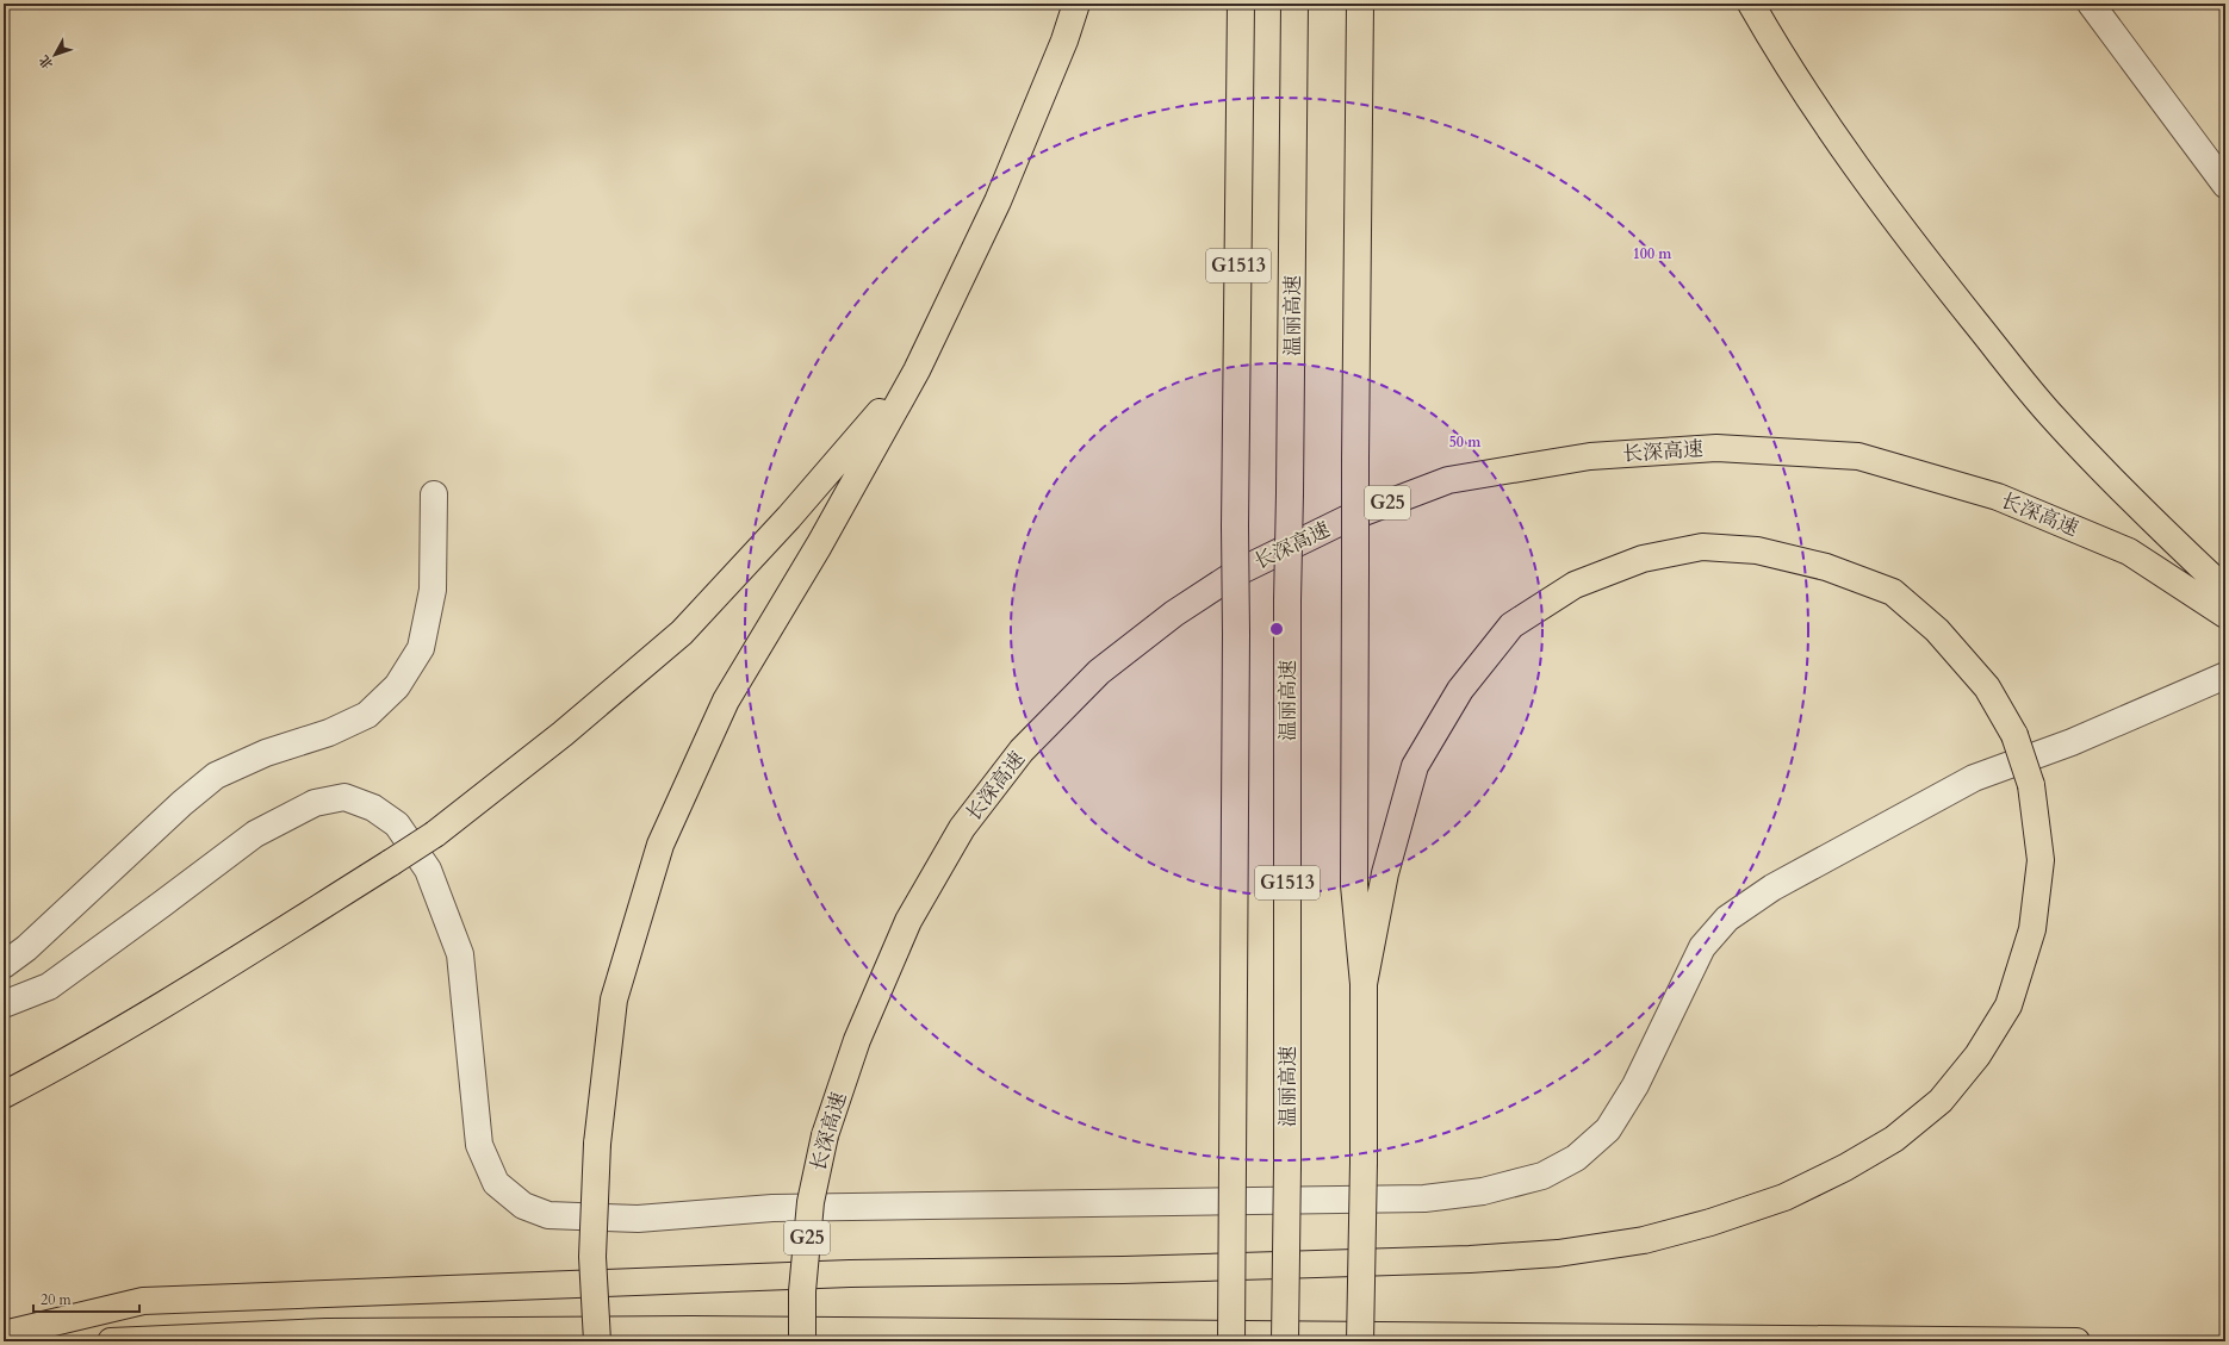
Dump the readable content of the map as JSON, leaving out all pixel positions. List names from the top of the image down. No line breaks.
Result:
{"streets":{"highway":["G1513","温丽高速","长深高速","G25"]},"scale_bar":"20 m","north":"bottom left","rings":["100 m","50 m"]}
